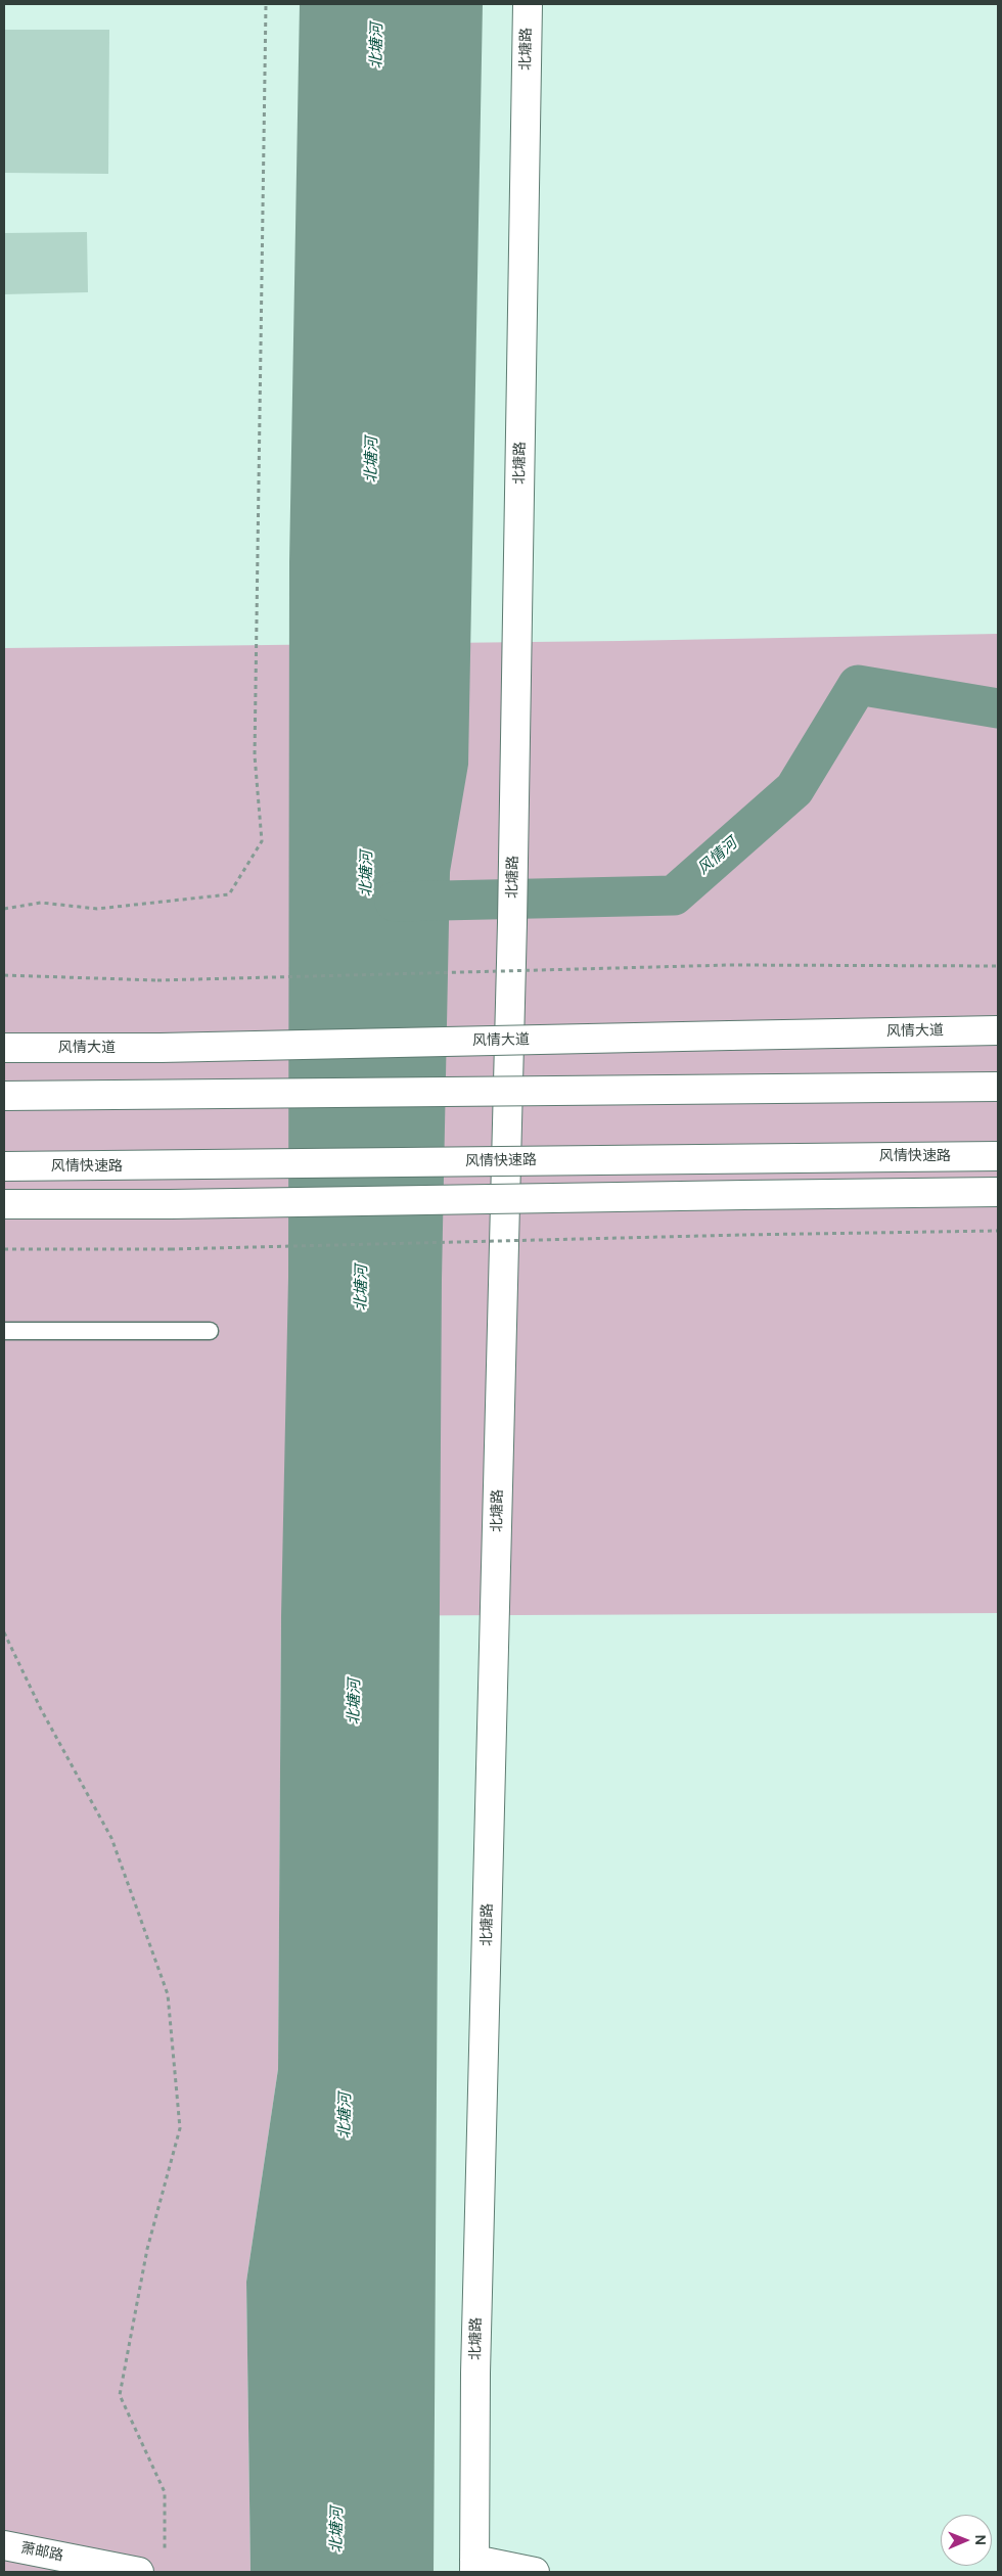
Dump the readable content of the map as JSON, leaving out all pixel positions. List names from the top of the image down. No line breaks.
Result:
{"streets":{"main road":["北塘路","风情大道","风情快速路","萧邮路"]},"water":["北塘河","风情河"],"north":"right"}
